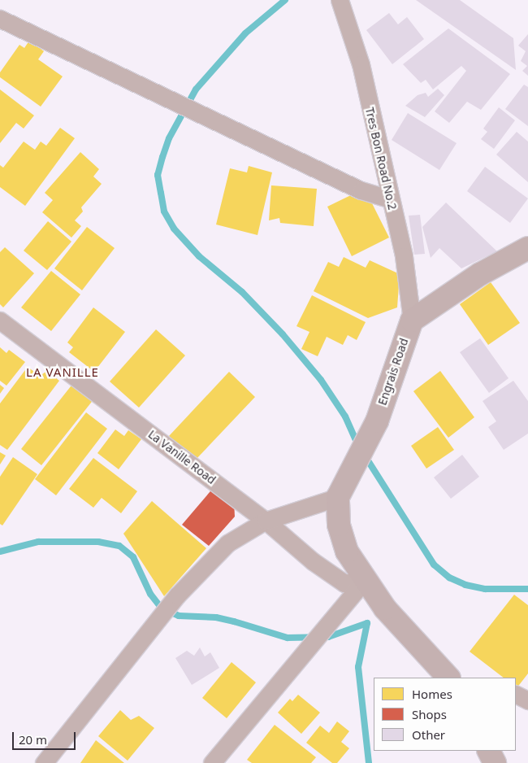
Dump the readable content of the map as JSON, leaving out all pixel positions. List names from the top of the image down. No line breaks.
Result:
{"streets":{"street":["Tres Bon Road No.2","Engrais Road","La Vanille Road"]},"crossings":[["Tres Bon Road No.2","Engrais Road"]],"districts":["LA VANILLE"],"legend":["Homes","Shops","Other"],"scale_bar":"20 m"}
